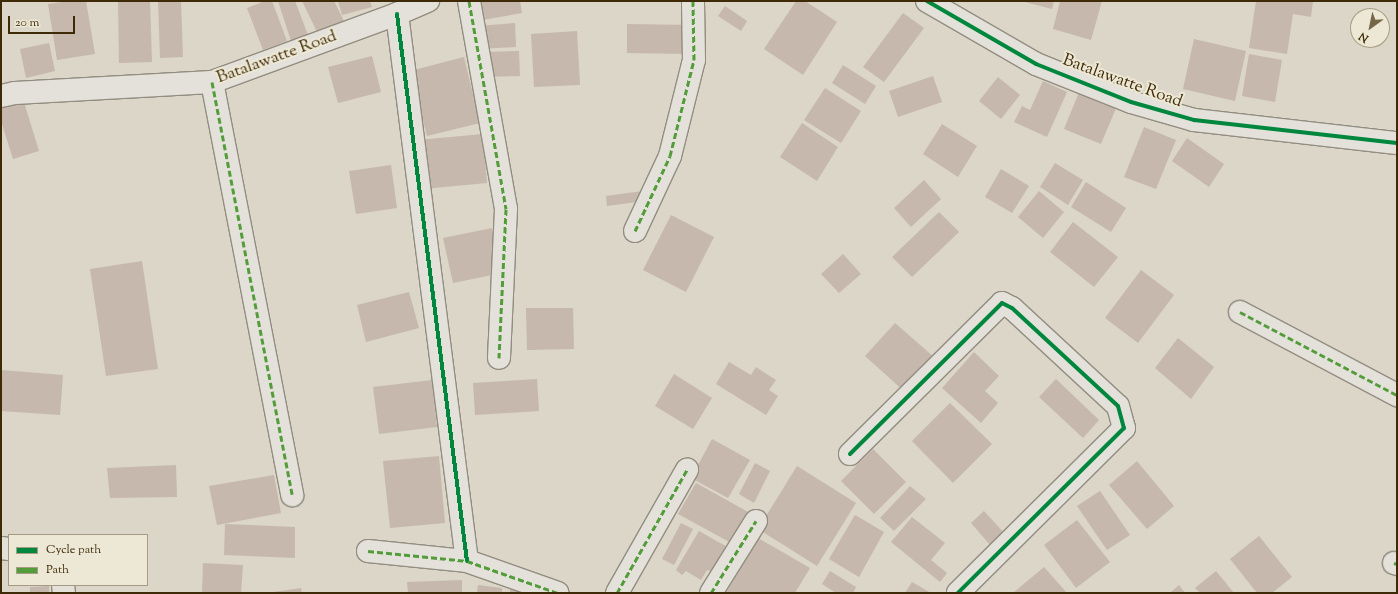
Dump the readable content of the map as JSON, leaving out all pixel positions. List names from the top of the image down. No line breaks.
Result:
{"streets":{"street":["Batalawatte Road"]},"legend":["Cycle path","Path"],"scale_bar":"20 m","north":"bottom left"}
